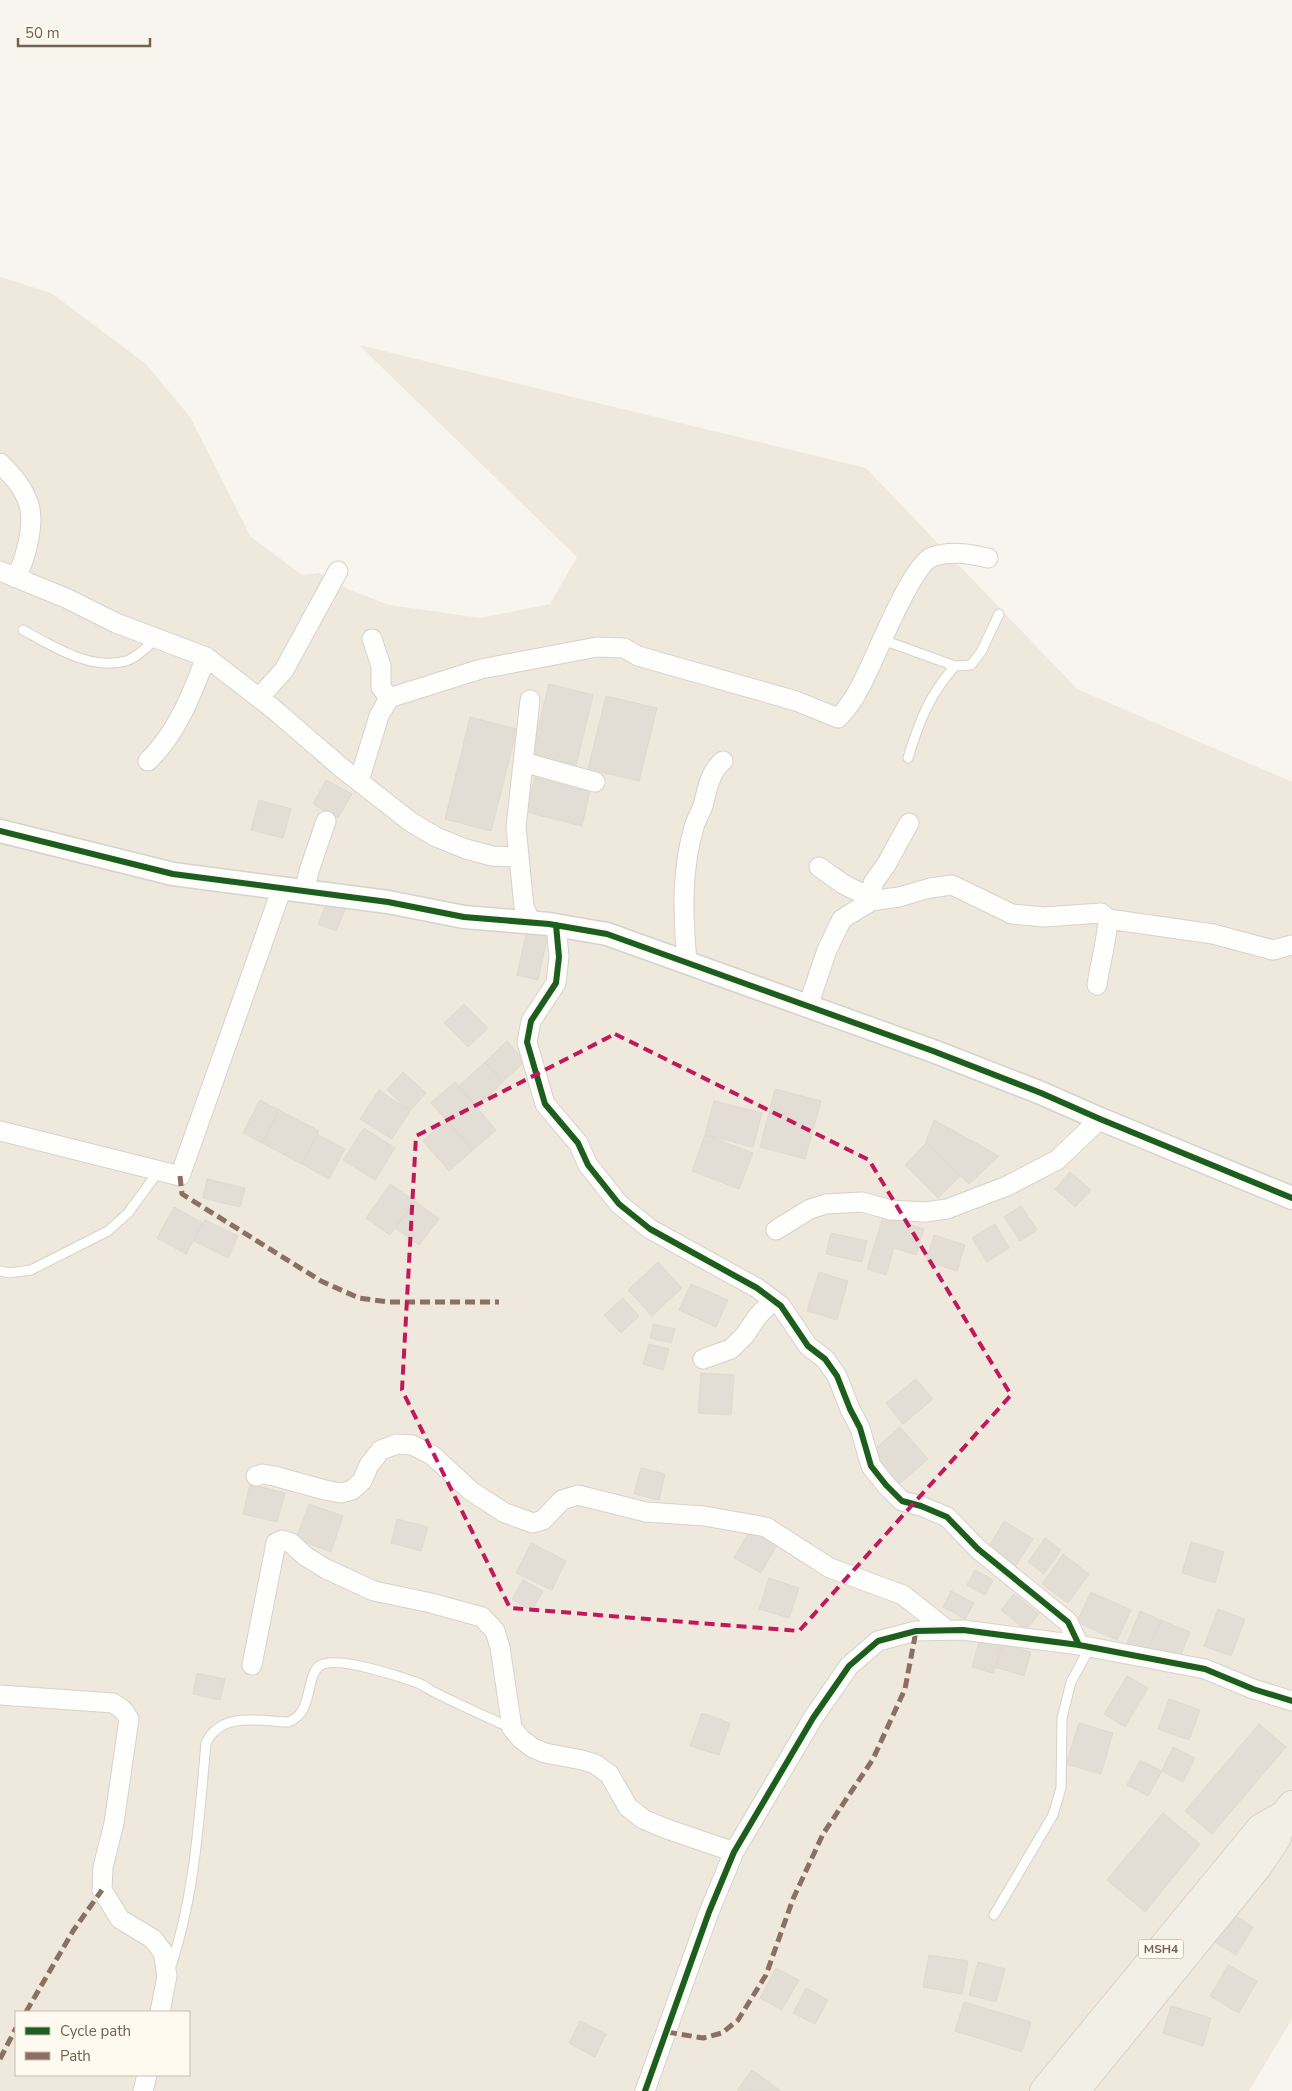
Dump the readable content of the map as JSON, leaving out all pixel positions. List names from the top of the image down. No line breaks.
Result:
{"streets":{"main road":["MSH4"]},"legend":["Cycle path","Path"],"scale_bar":"50 m"}
